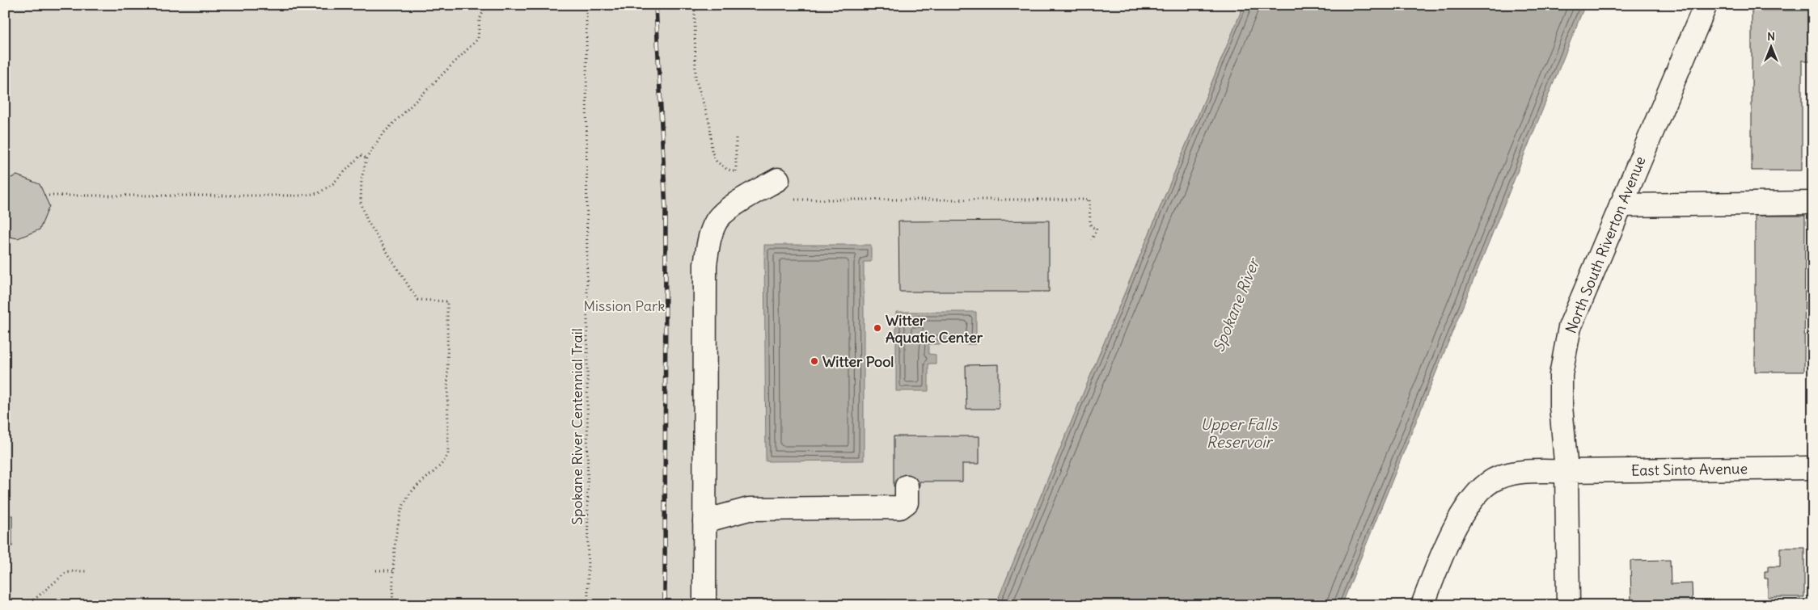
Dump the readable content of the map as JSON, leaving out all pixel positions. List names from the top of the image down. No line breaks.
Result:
{"streets":{"street":["North South Riverton Avenue","East Sinto Avenue"],"path":["Spokane River Centennial Trail"]},"crossings":[["North South Riverton Avenue","East Sinto Avenue"]],"water":["Spokane River","Upper Falls Reservoir"],"parks":["Mission Park"],"places":["Witter Aquatic Center","Witter Pool"],"north":"top"}
